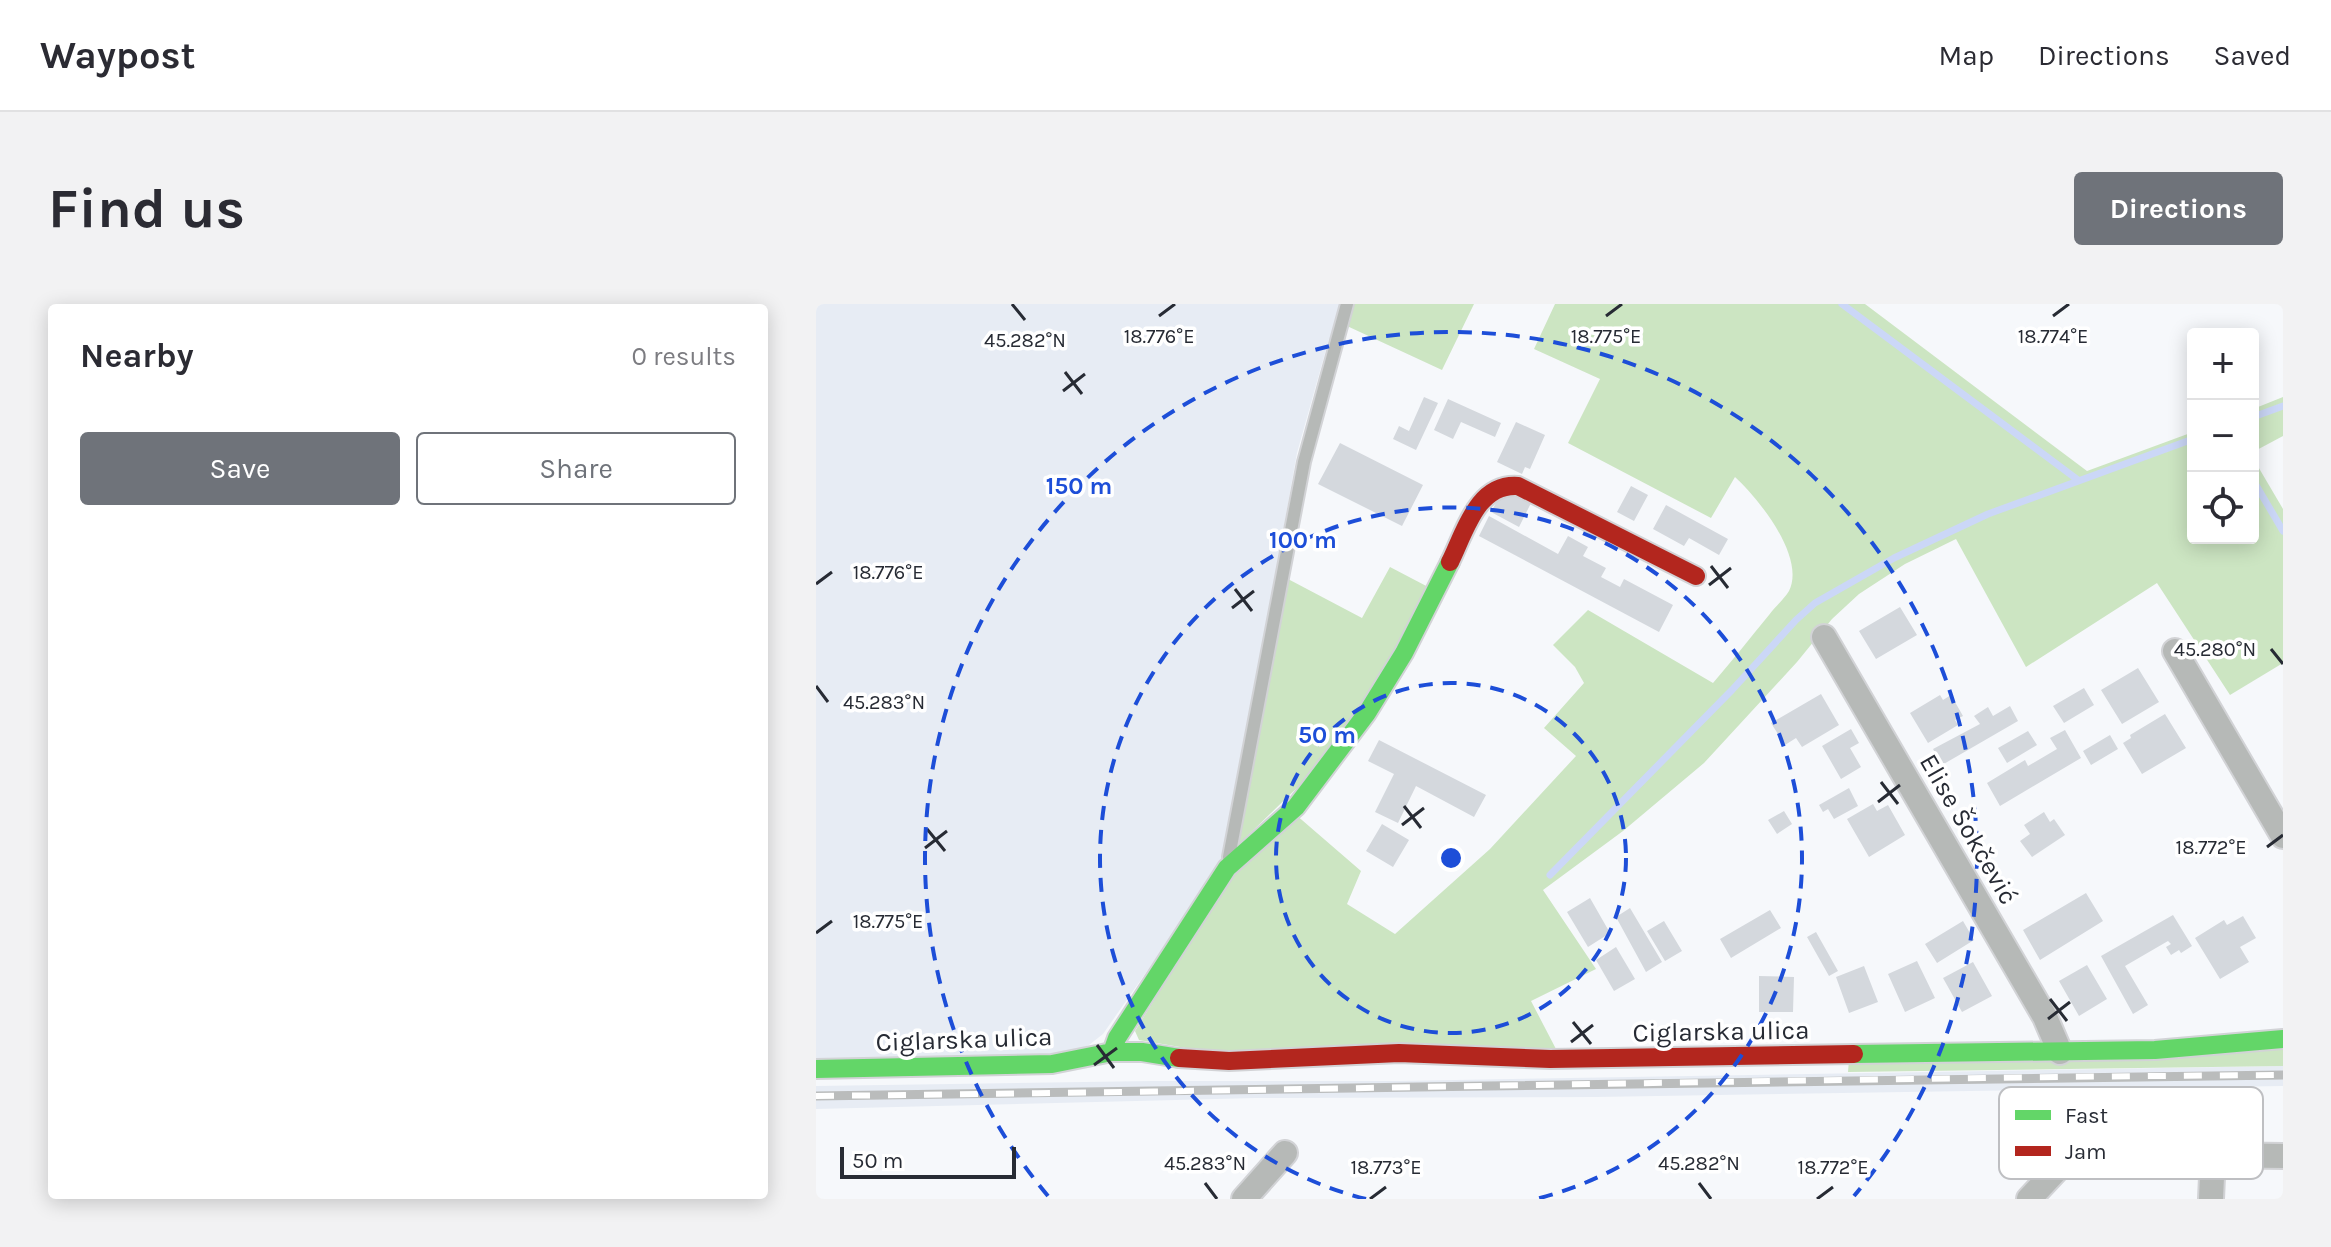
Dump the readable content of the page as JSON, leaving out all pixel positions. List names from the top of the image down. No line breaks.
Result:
{"streets":{"street":["Elise Šokčević","Ciglarska ulica"]},"crossings":[["Elise Šokčević","Ciglarska ulica"]],"legend":["Fast","Jam"],"scale_bar":"50 m","page":{"header":"Waypost","nav":["Map","Directions","Saved"],"buttons":["Directions",["Save","Share"]],"title":"Find us","heading":["Nearby","0 results"],"map_buttons":["+","−"],"scale":"50 m"},"coordinates":["18.776°E","18.775°E","18.774°E","45.282°N","45.280°N","45.283°N","18.772°E","18.773°E"],"rings":["150 m","100 m","50 m"]}
